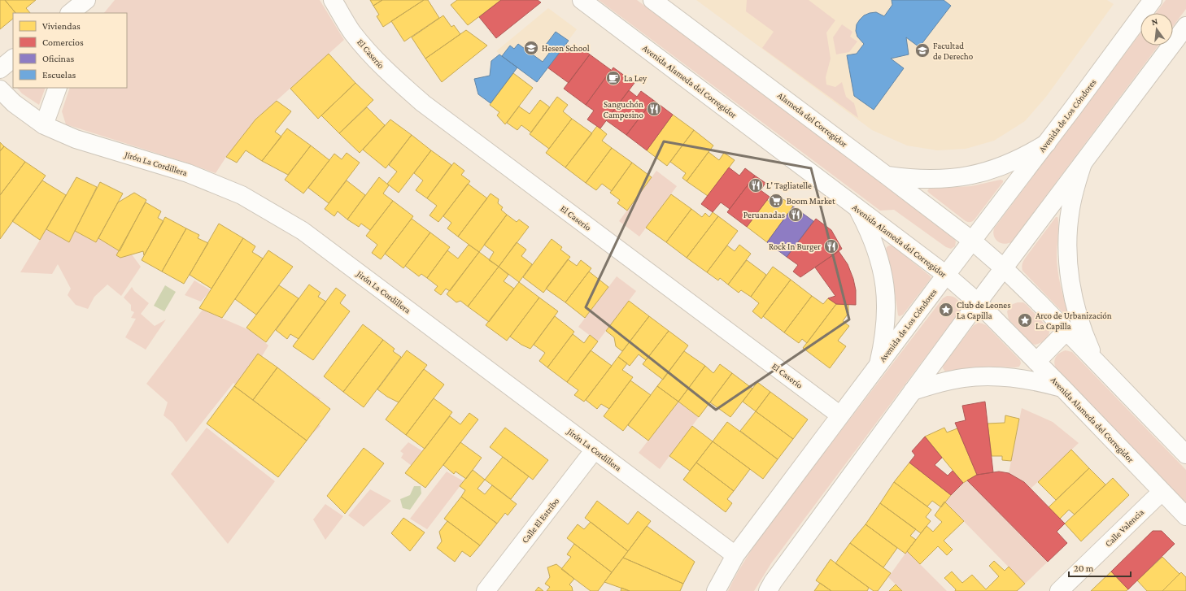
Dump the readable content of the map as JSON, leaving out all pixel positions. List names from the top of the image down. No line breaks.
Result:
{"streets":{"street":["El Caserío","Avenida Alameda del Corregidor","Avenida de Los Cóndores","Alameda del Corregidor","Jirón La Cordillera","Calle El Estribo","Calle Valencia"]},"crossings":[["El Caserío","Avenida de Los Cóndores"],["Avenida Alameda del Corregidor","Avenida de Los Cóndores"],["Avenida Alameda del Corregidor","Calle Valencia"],["Avenida de Los Cóndores","Alameda del Corregidor"],["Avenida de Los Cóndores","Jirón La Cordillera"],["Jirón La Cordillera","Calle El Estribo"]],"places":{"school or university":["Hesen School","Facultad de Derecho"],"cafe":["La Ley"],"restaurant":["Sanguchón Campesino","L' Tagliatelle","Peruanadas","Rock In Burger"],"supermarket":["Boom Market"],"place":["Club de Leones La Capilla","Arco de Urbanización La Capilla"]},"legend":["Viviendas","Comercios","Oficinas","Escuelas"],"scale_bar":"20 m","north":"top"}
